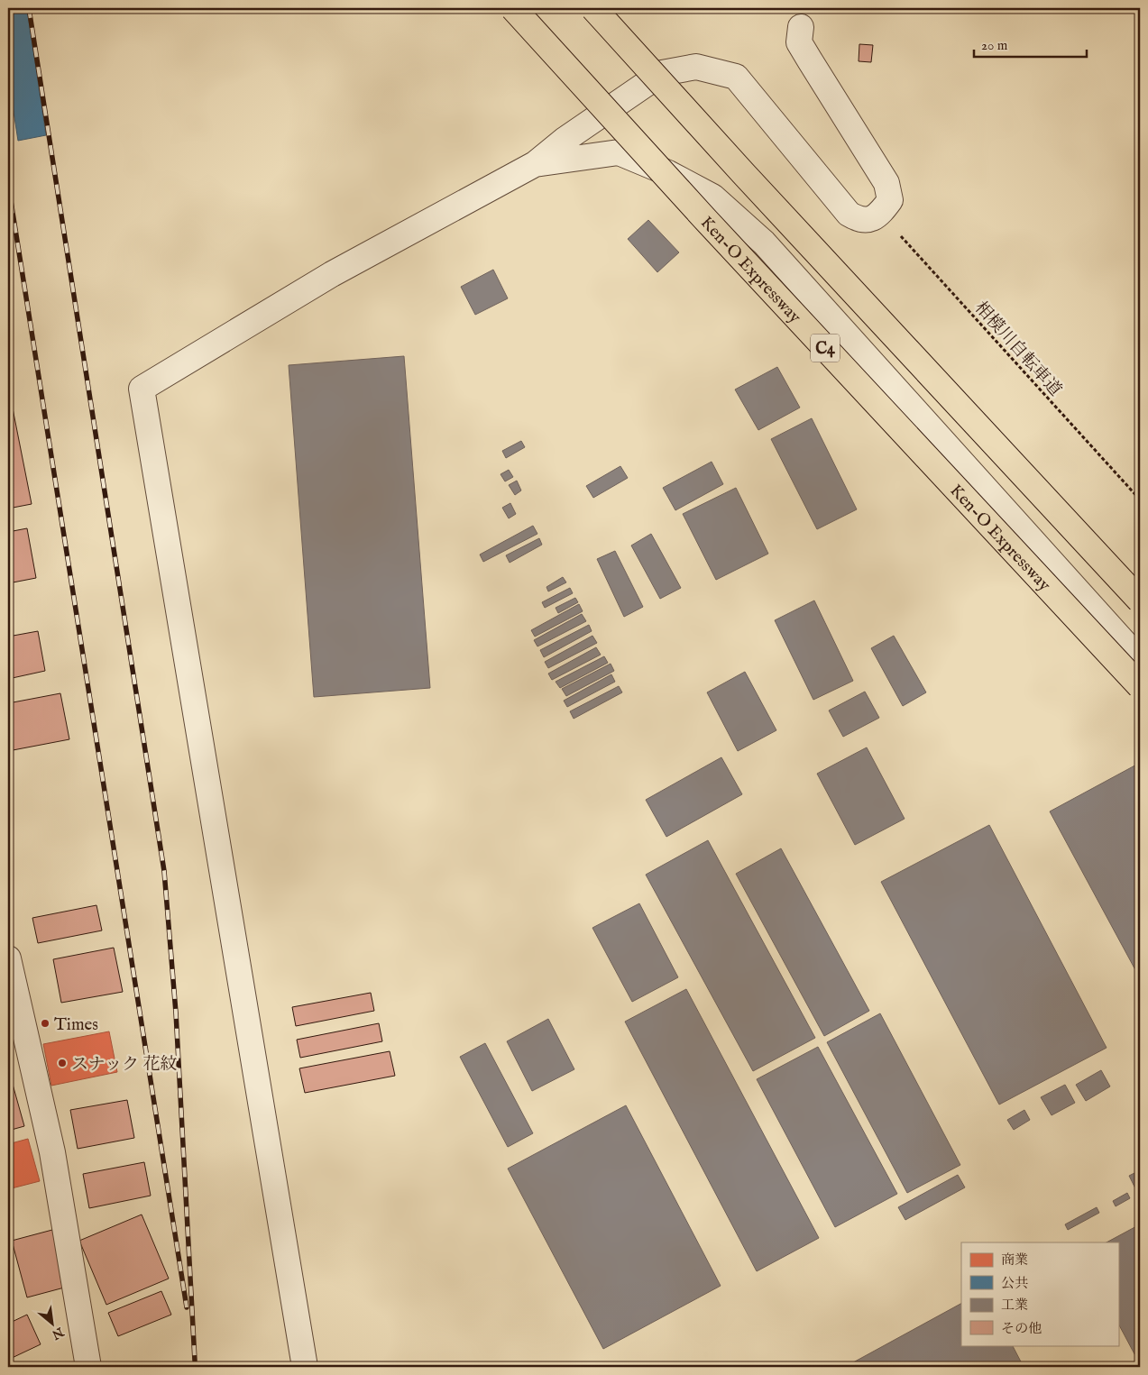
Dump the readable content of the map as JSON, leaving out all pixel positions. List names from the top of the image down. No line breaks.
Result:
{"streets":{"highway":["Ken-O Expressway","C4"],"path":["相模川自転車道"]},"places":["Times","スナック 花紋"],"legend":["商業","公共","工業","その他"],"scale_bar":"20 m","north":"bottom right"}
